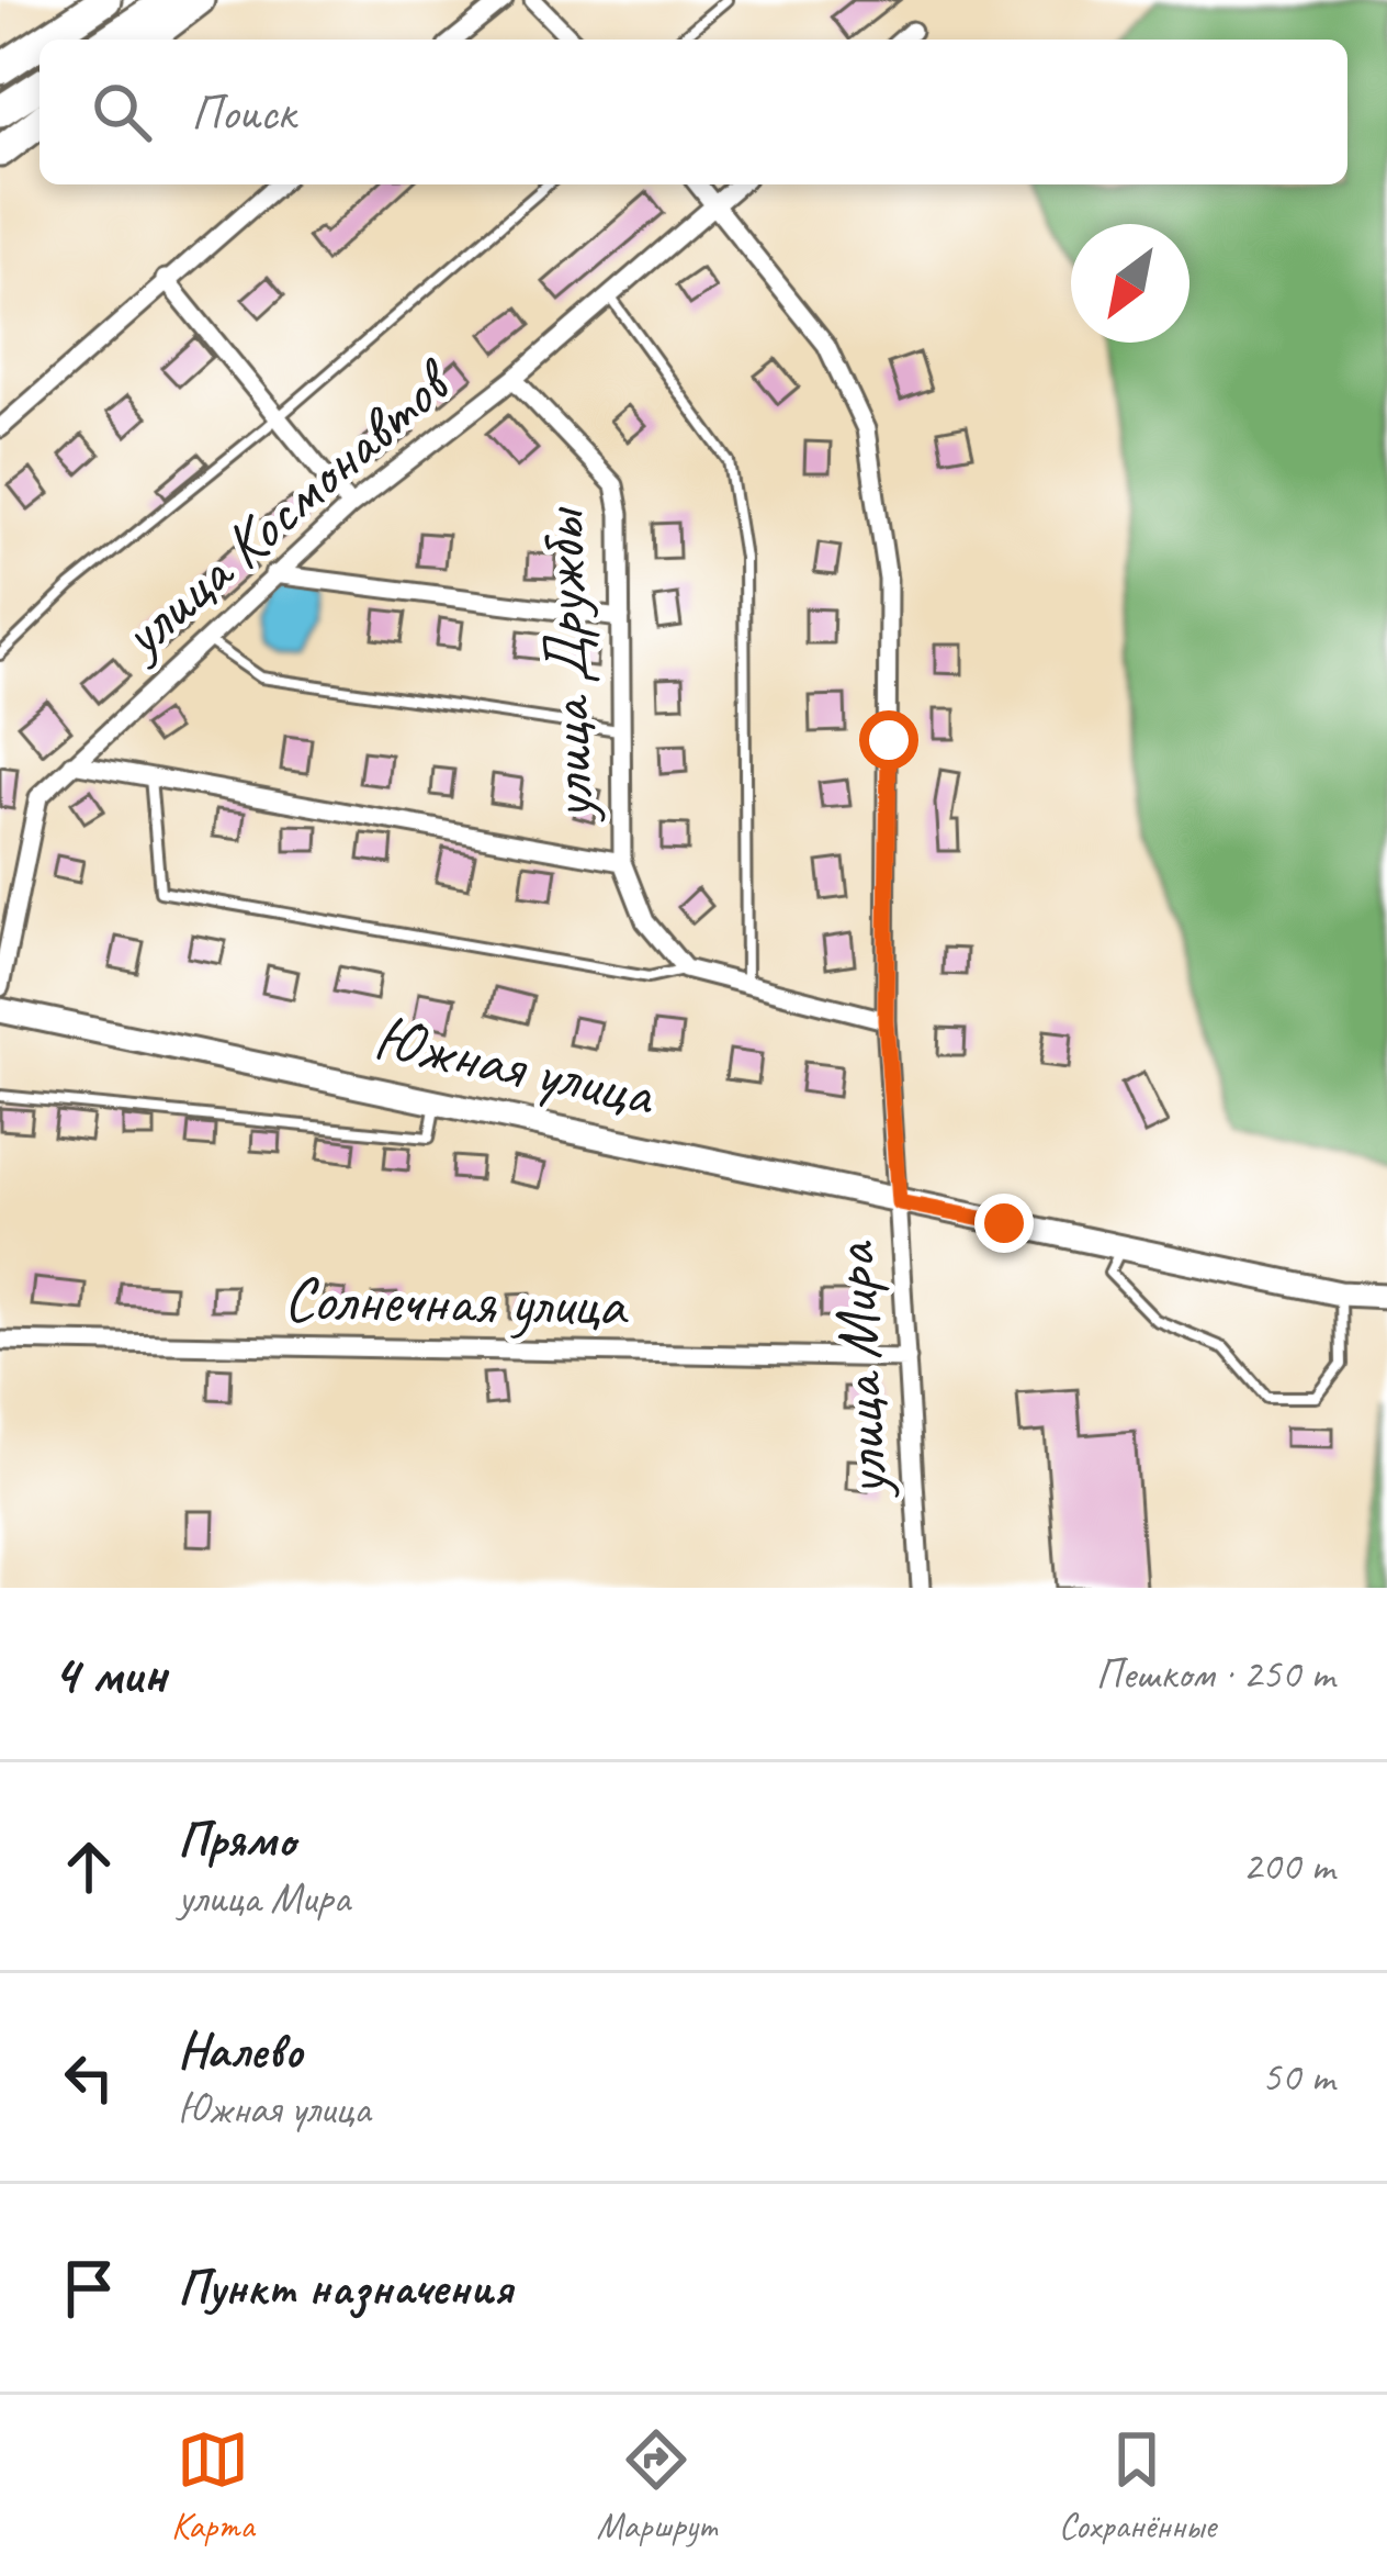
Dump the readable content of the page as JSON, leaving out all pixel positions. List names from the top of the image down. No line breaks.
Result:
{"streets":{"main road":["Южная улица"],"street":["улица Космонавтов","улица Дружбы","Солнечная улица","улица Мира"]},"crossings":[["улица Космонавтов","улица Дружбы"],["улица Космонавтов","улица Мира"],["Южная улица","улица Мира"],["Солнечная улица","улица Мира"]],"north":"bottom left","page":{"search":"Поиск","heading":["4 мин","Пешком · 250 m"],"list":[["Прямо","улица Мира","200 m"],["Налево","Южная улица","50 m"],"Пункт назначения"],"nav":["Карта","Маршрут","Сохранённые"]}}
